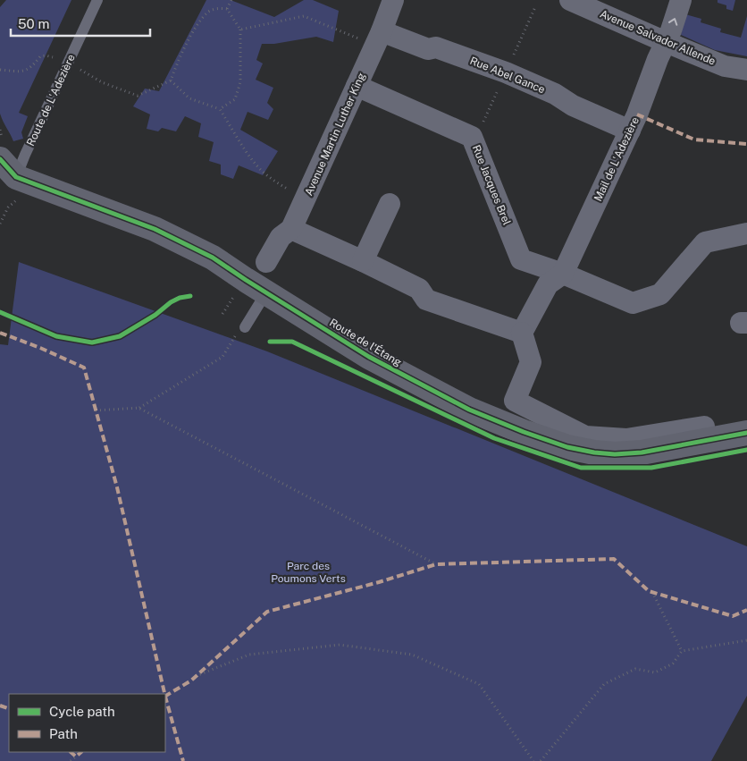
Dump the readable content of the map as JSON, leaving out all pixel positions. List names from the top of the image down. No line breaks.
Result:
{"streets":{"street":["Avenue Salvador Allende","Rue Abel Gance","Avenue Martin Luther King","Mail de L'Adezière","Rue Jacques Brel","Route de l'Étang"],"lane":["Route de L'Adezière"]},"crossings":[["Avenue Salvador Allende","Mail de L'Adezière"],["Rue Abel Gance","Avenue Martin Luther King"],["Rue Abel Gance","Mail de L'Adezière"],["Route de L'Adezière","Route de l'Étang"],["Avenue Martin Luther King","Rue Jacques Brel"],["Mail de L'Adezière","Rue Jacques Brel"]],"parks":["Parc des Poumons Verts"],"legend":["Cycle path","Path"],"scale_bar":"50 m"}
